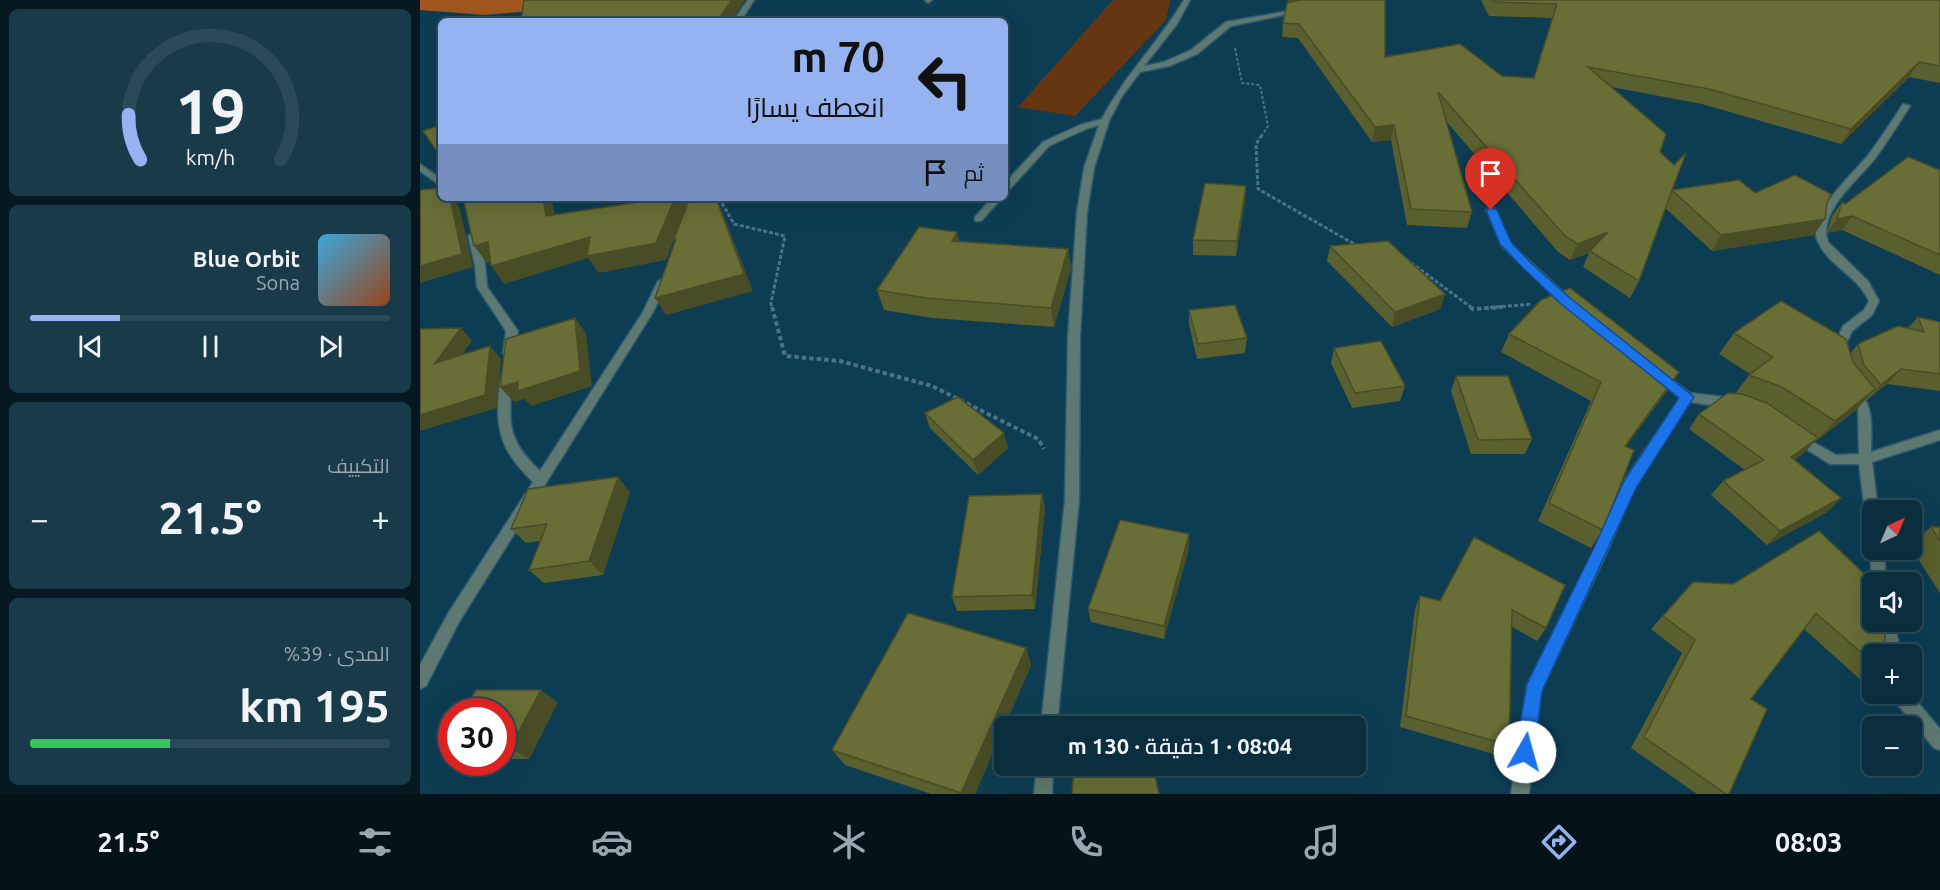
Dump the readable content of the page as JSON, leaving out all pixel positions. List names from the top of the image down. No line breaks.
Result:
{"north":"top right","page":{"turn":["70 m","انعطف يسارًا"],"then":"ثم","song":["Blue Orbit","Sona"],"tile":["التكييف",["المدى · 39%","195 km"]],"heat":["−","21.5°","+"],"map_buttons":["+","−"],"limit":"30","trip":"08:04 · 1 دقيقة · 130 m","tabs":["08:03","21.5°"],"gauge":["19","km/h"]}}
